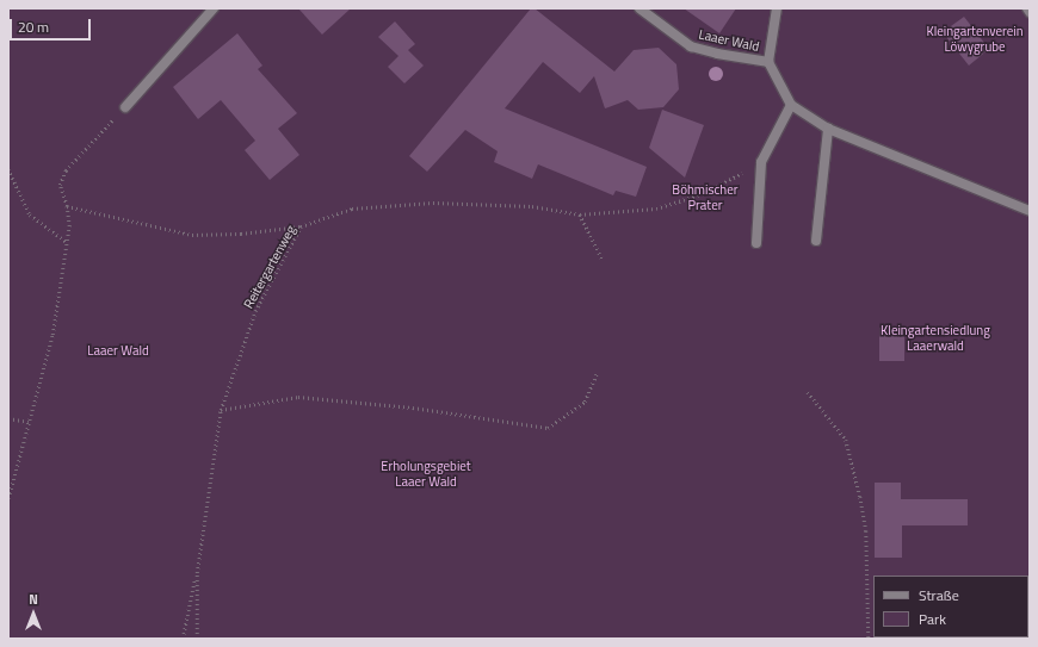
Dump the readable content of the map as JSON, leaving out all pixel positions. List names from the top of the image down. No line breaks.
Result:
{"streets":{"street":["Laaer Wald"],"path":["Reitergartenweg"]},"parks":["Kleingartenverein Löwygrube","Böhmischer Prater","Kleingartensiedlung Laaerwald","Laaer Wald","Erholungsgebiet Laaer Wald"],"legend":["Straße","Park"],"scale_bar":"20 m","north":"top"}
